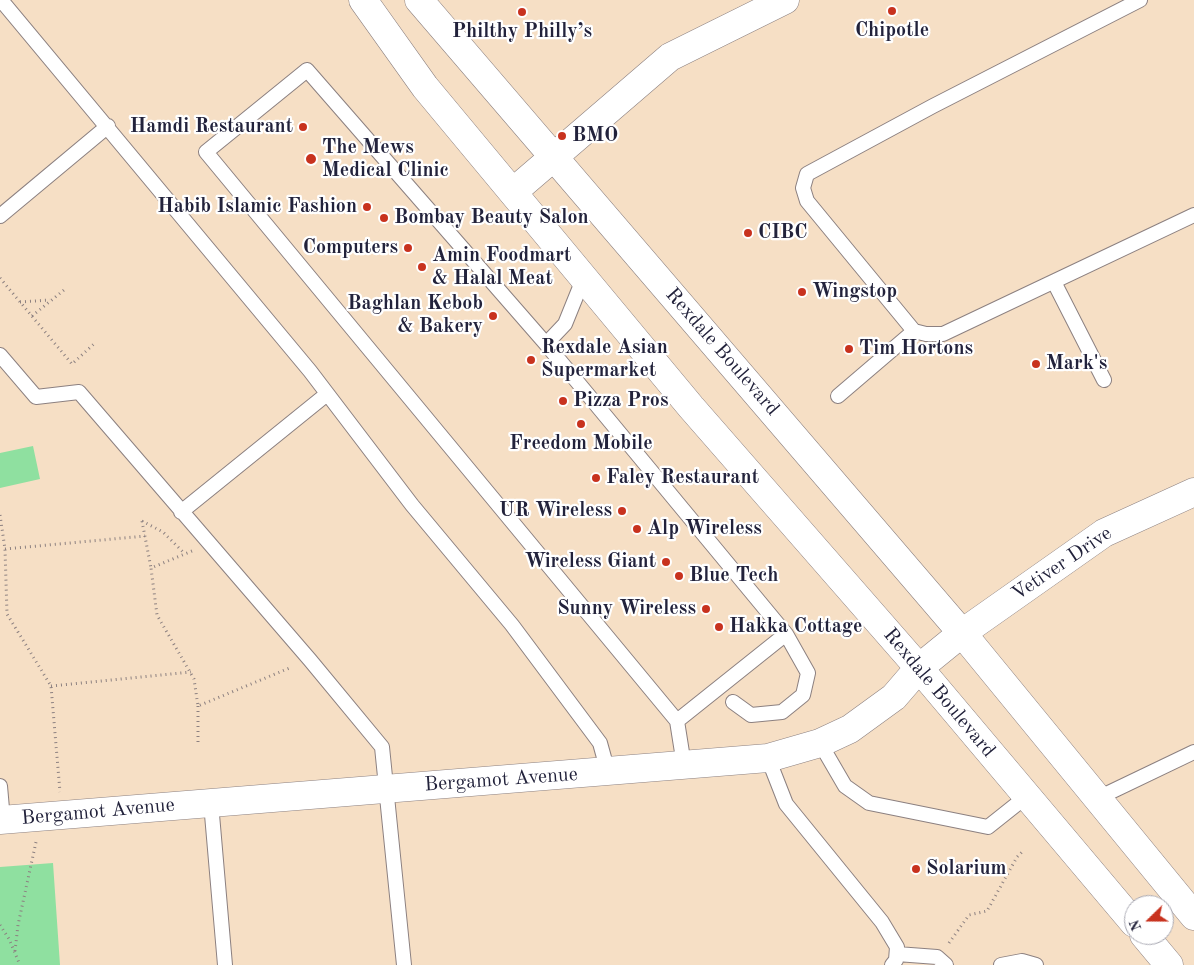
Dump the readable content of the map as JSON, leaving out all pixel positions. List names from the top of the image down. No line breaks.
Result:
{"streets":{"main road":["Rexdale Boulevard","Vetiver Drive","Bergamot Avenue"]},"crossings":[["Rexdale Boulevard","Vetiver Drive"],["Rexdale Boulevard","Bergamot Avenue"],["Vetiver Drive","Bergamot Avenue"]],"places":["Chipotle","Philthy Philly’s","Hamdi Restaurant","BMO","The Mews Medical Clinic","Habib Islamic Fashion","Bombay Beauty Salon","CIBC","Computers","Amin Foodmart & Halal Meat","Wingstop","Baghlan Kebob & Bakery","Tim Hortons","Rexdale Asian Supermarket","Mark's","Pizza Pros","Freedom Mobile","Faley Restaurant","UR Wireless","Alp Wireless","Wireless Giant","Blue Tech","Sunny Wireless","Hakka Cottage","Solarium"],"north":"left"}
